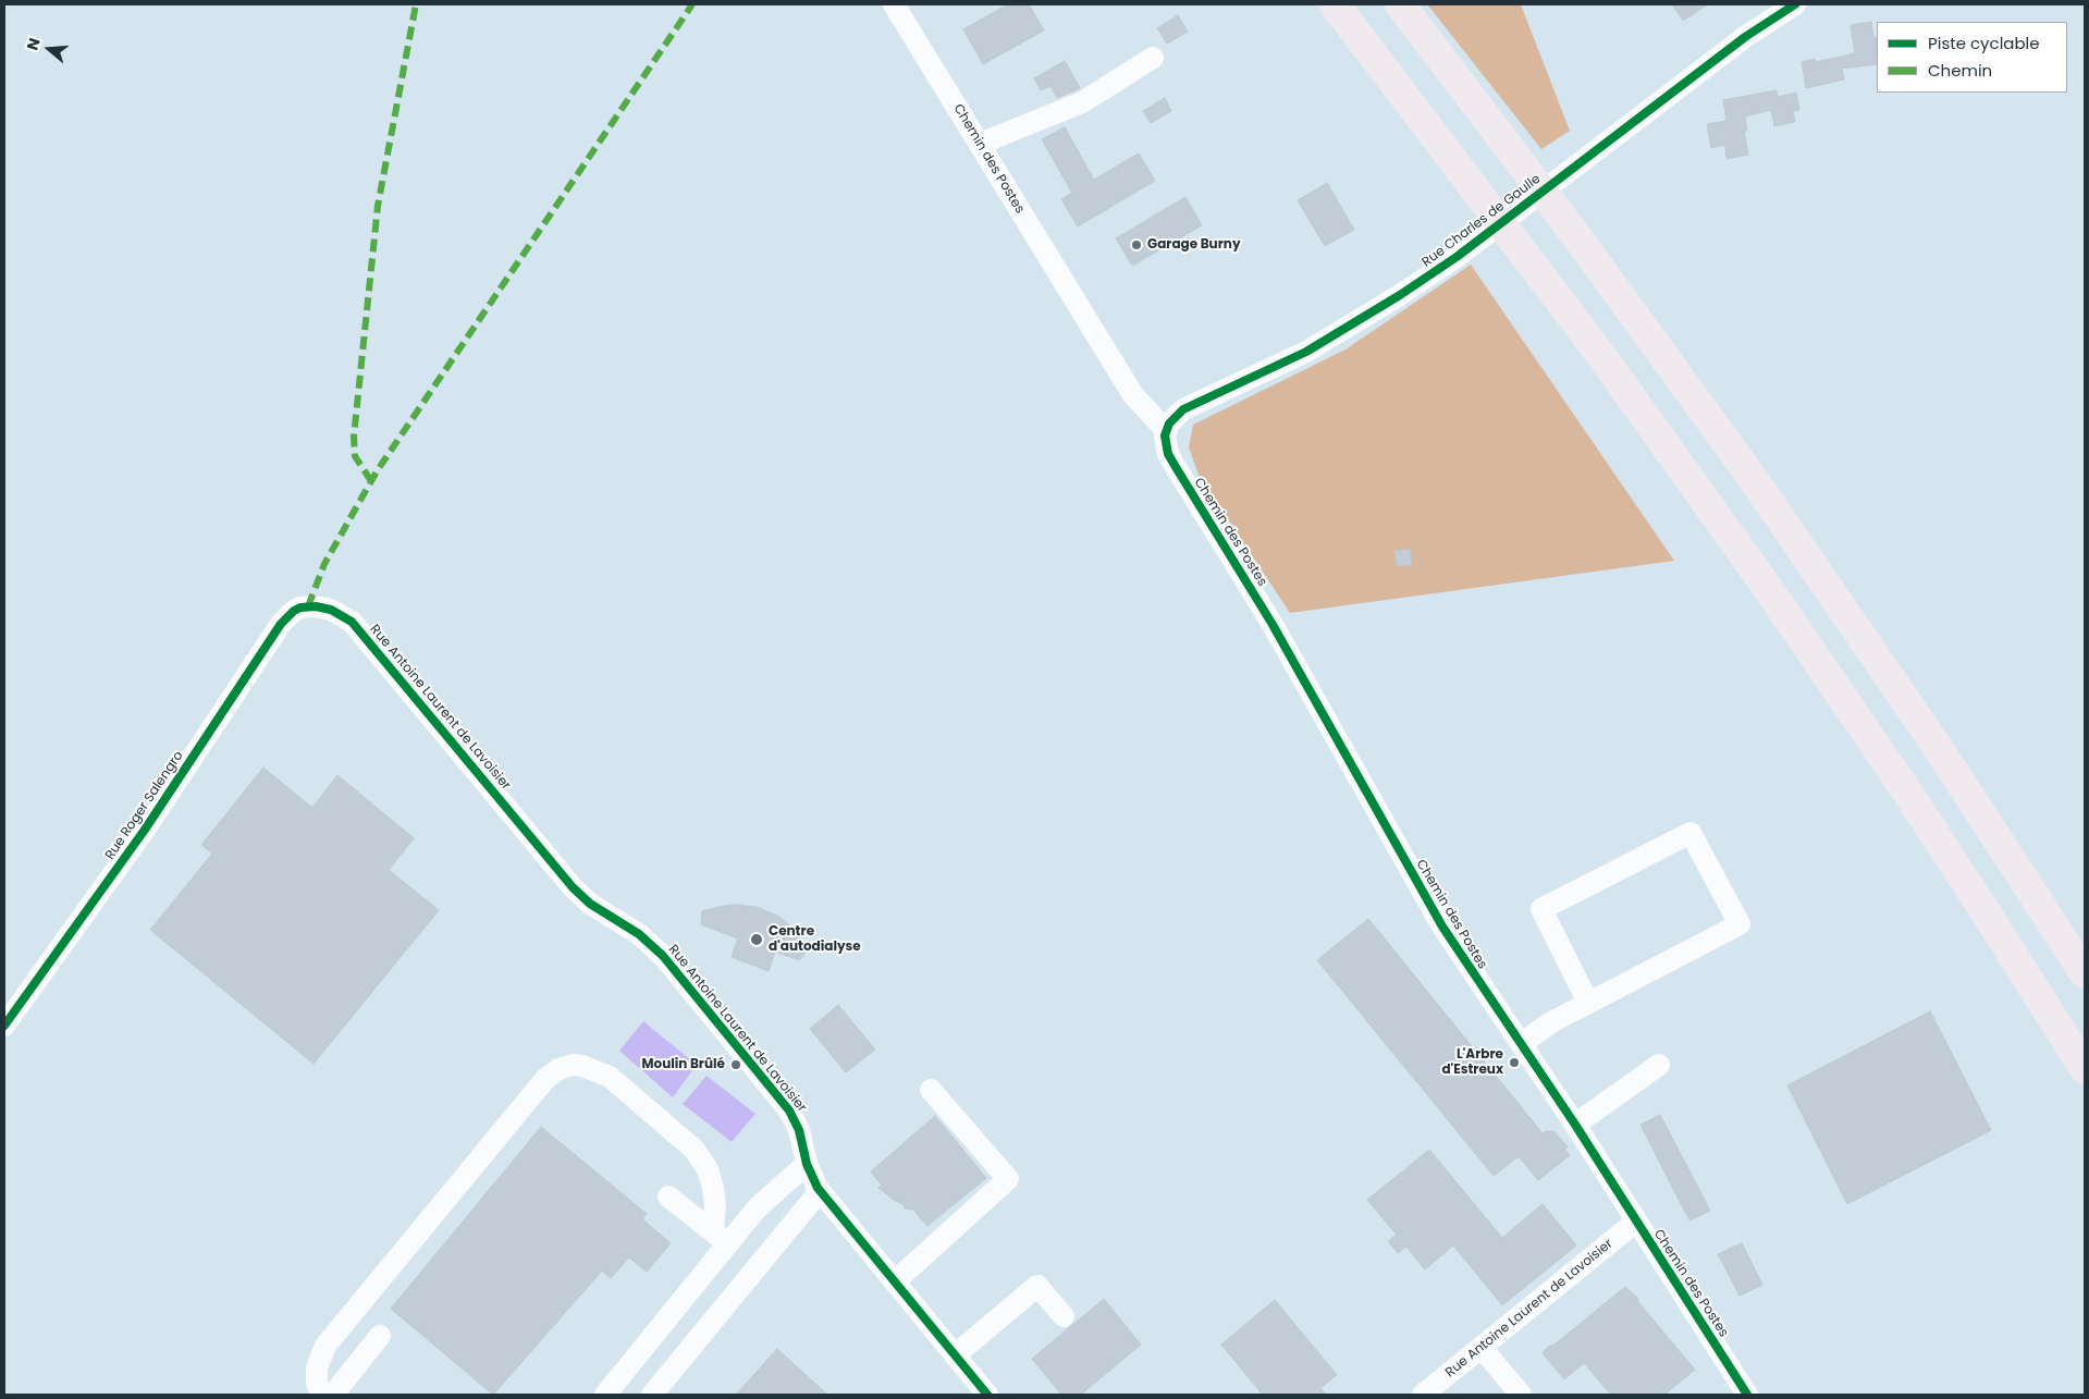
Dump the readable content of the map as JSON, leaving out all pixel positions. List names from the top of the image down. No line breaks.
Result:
{"streets":{"street":["Chemin des Postes","Rue Charles de Gaulle","Rue Antoine Laurent de Lavoisier","Rue Roger Salengro"]},"crossings":[["Chemin des Postes","Rue Charles de Gaulle"],["Chemin des Postes","Rue Antoine Laurent de Lavoisier"],["Rue Antoine Laurent de Lavoisier","Rue Roger Salengro"]],"places":["Garage Burny","Centre d'autodialyse","L'Arbre d'Estreux","Moulin Brûlé"],"legend":["Piste cyclable","Chemin"],"north":"left"}
